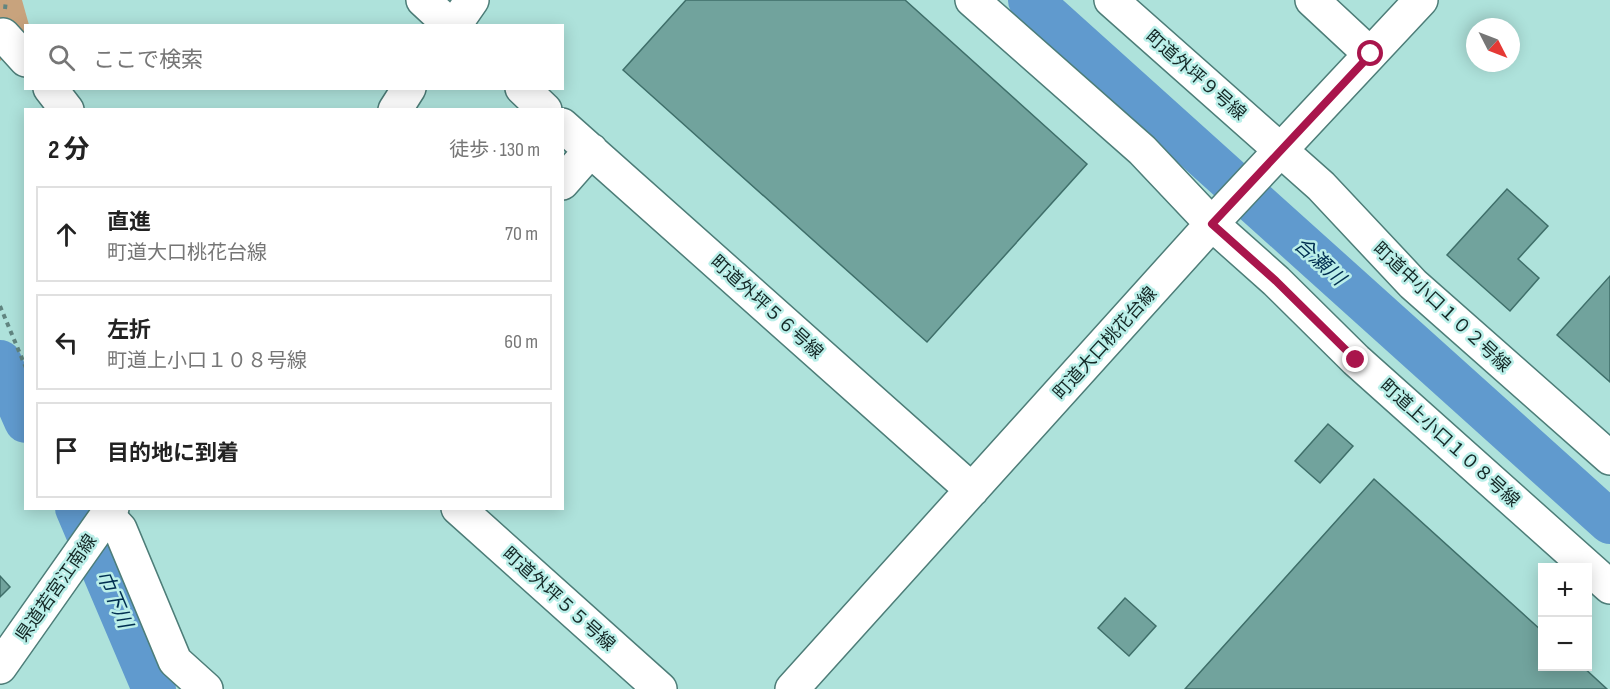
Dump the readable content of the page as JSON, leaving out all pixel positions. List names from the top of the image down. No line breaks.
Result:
{"streets":{"street":["町道外坪９号線","町道外坪５６号線","町道中小口１０２号線","町道大口桃花台線","町道上小口１０８号線","県道若宮江南線","町道外坪５５号線"]},"crossings":[["町道外坪９号線","町道中小口１０２号線"],["町道外坪９号線","町道大口桃花台線"],["町道外坪５６号線","町道大口桃花台線"],["町道中小口１０２号線","町道大口桃花台線"],["町道大口桃花台線","町道上小口１０８号線"]],"water":["合瀬川","巾下川"],"north":"bottom right","page":{"search":"ここで検索","heading":["2 分","徒歩 · 130 m"],"list":[["直進","町道大口桃花台線","70 m"],["左折","町道上小口１０８号線","60 m"],"目的地に到着"],"map_buttons":["+","−"]}}
